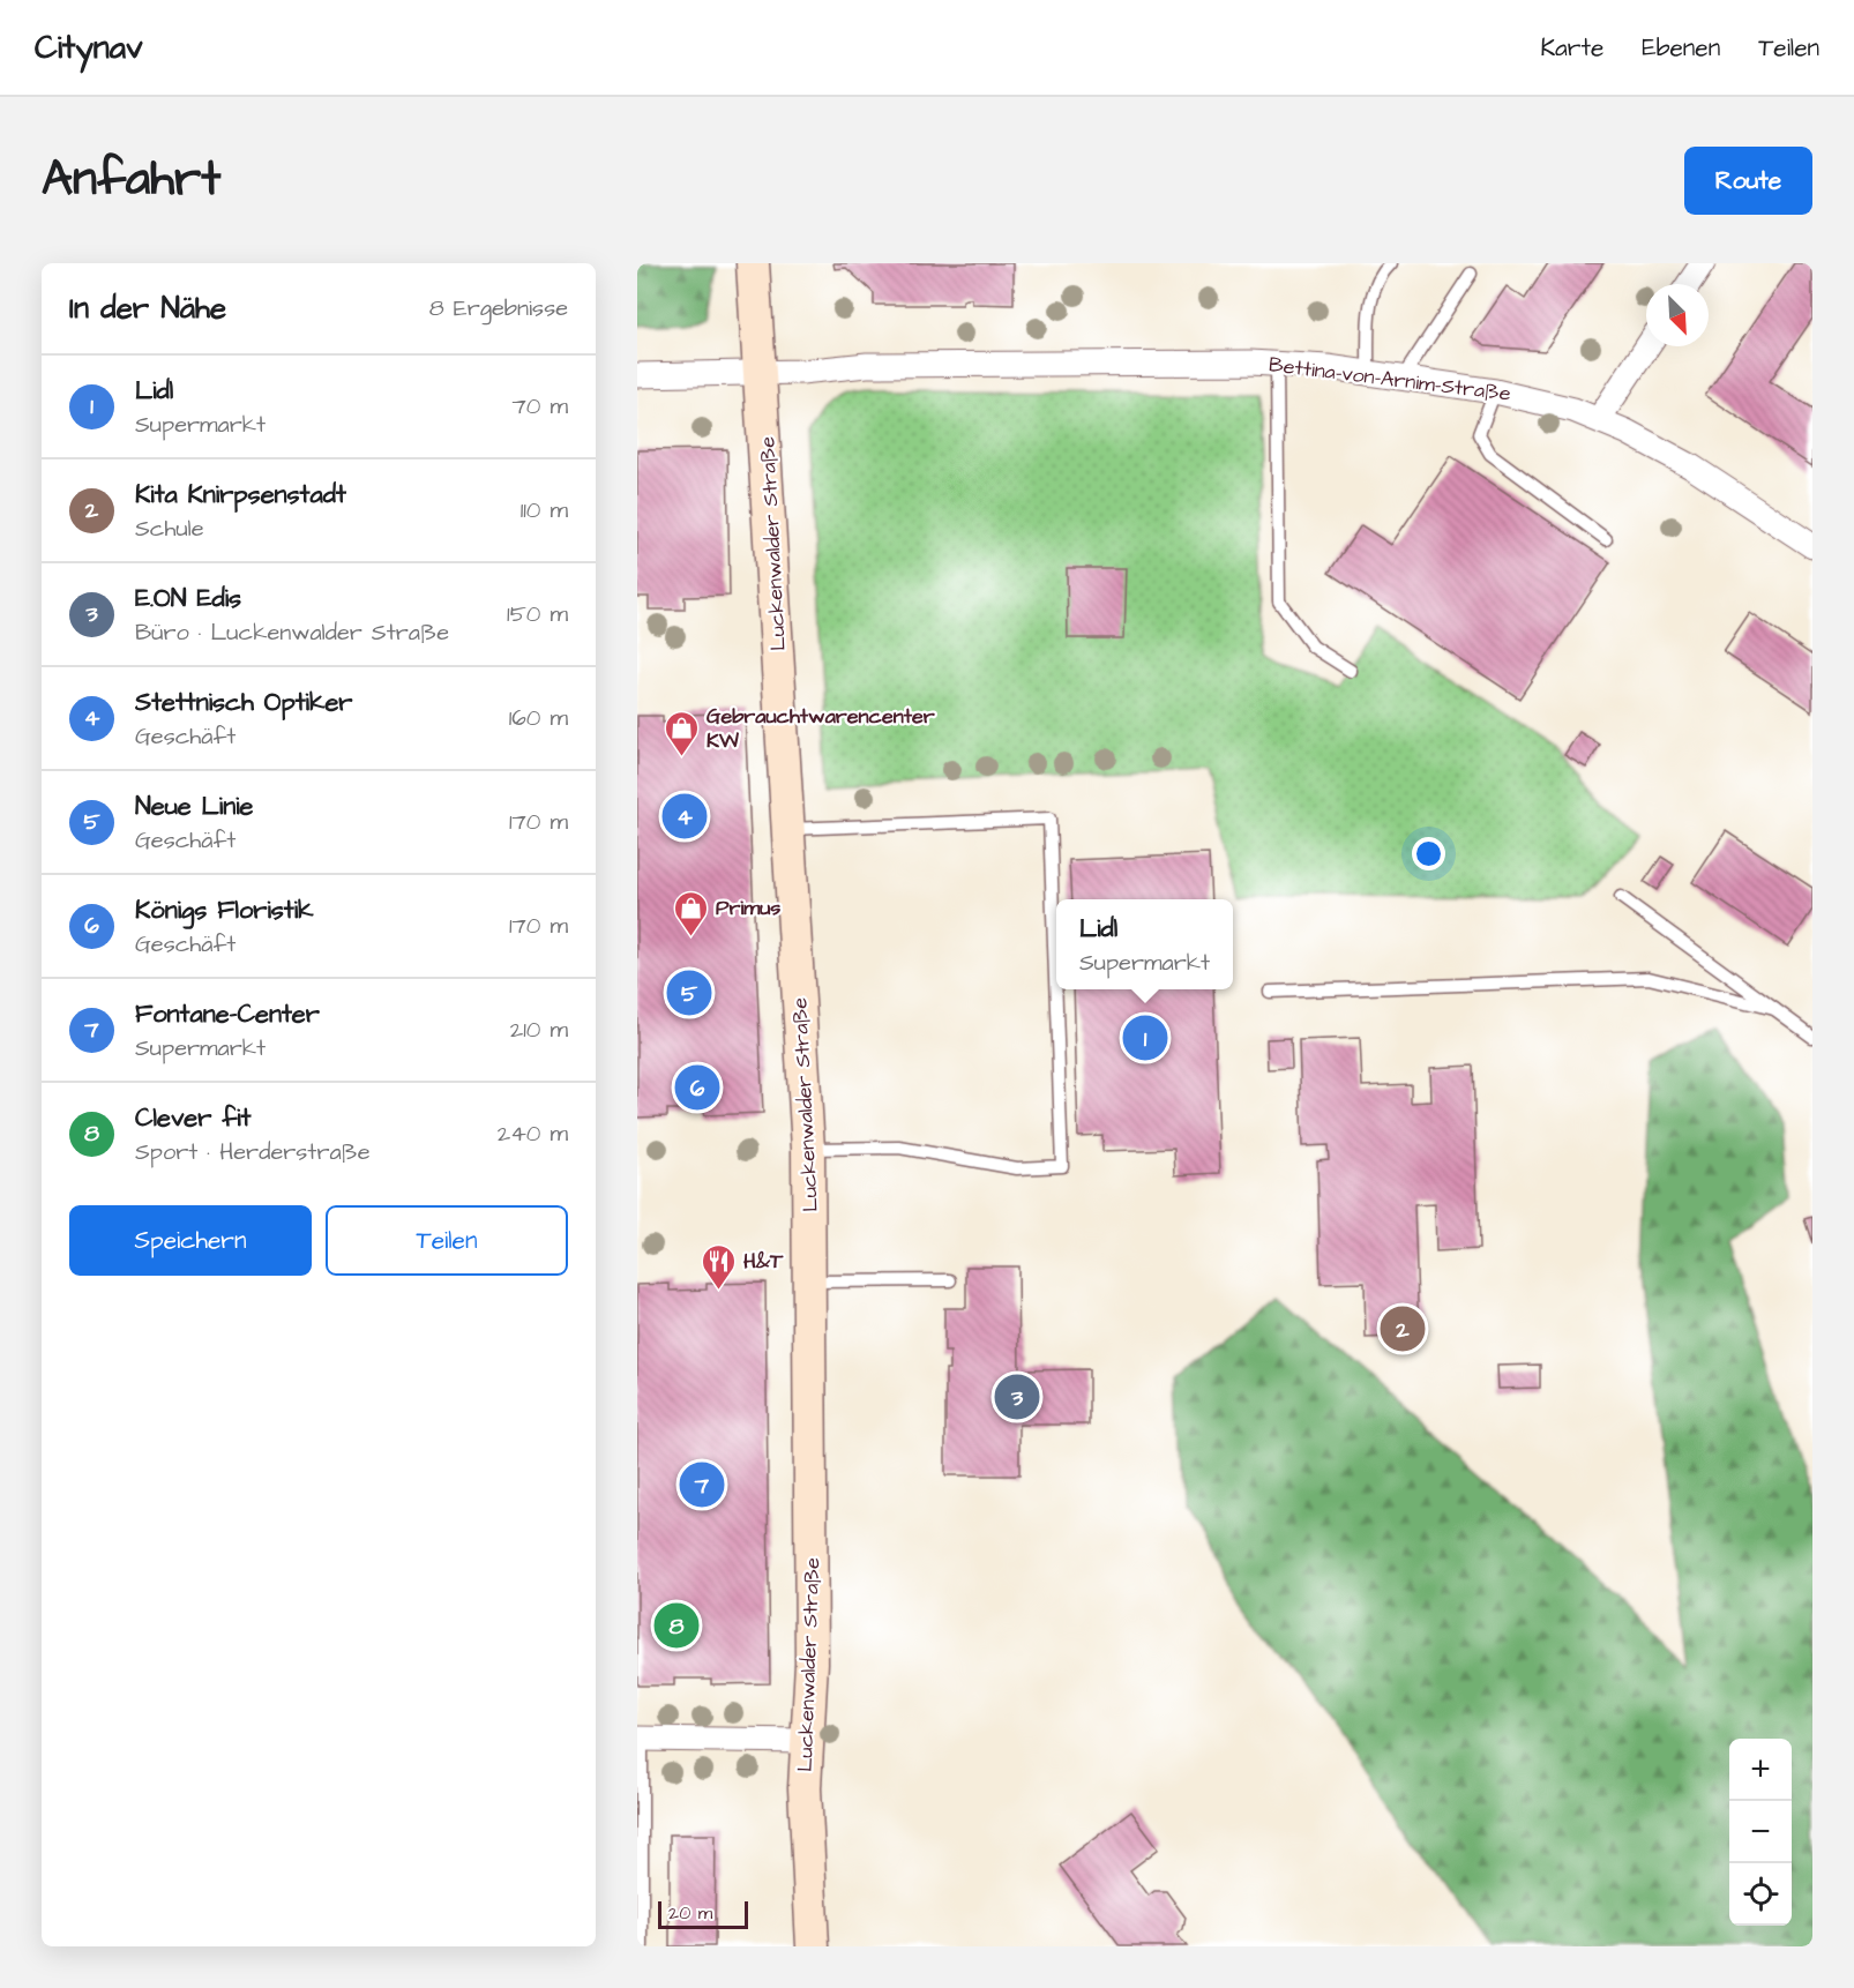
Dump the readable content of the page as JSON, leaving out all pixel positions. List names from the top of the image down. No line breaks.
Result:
{"streets":{"main road":["Luckenwalder Straße"],"street":["Bettina-von-Arnim-Straße"]},"crossings":[["Bettina-von-Arnim-Straße","Luckenwalder Straße"]],"places":{"shop":["Gebrauchtwarencenter KW","Primus"],"restaurant":["H&T"]},"scale_bar":"20 m","north":"bottom right","page":{"header":"Citynav","nav":["Karte","Ebenen","Teilen"],"title":"Anfahrt","buttons":["Route",["Speichern","Teilen"]],"heading":["In der Nähe","8 Ergebnisse"],"list":[{"mark":"1","name":"Lidl","note":"Supermarkt","value":"70 m"},{"mark":"2","name":"Kita Knirpsenstadt","note":"Schule","value":"110 m"},{"mark":"3","name":"E.ON Edis","note":"Büro · Luckenwalder Straße","value":"150 m"},{"mark":"4","name":"Stettnisch Optiker","note":"Geschäft","value":"160 m"},{"mark":"5","name":"Neue Linie","note":"Geschäft","value":"170 m"},{"mark":"6","name":"Königs Floristik","note":"Geschäft","value":"170 m"},{"mark":"7","name":"Fontane-Center","note":"Supermarkt","value":"210 m"},{"mark":"8","name":"Clever fit","note":"Sport · Herderstraße","value":"240 m"}],"pins":["4","5","1","6","2","3","7","8"],"popup":["Lidl","Supermarkt"],"map_buttons":["+","−"],"scale":"20 m"}}
